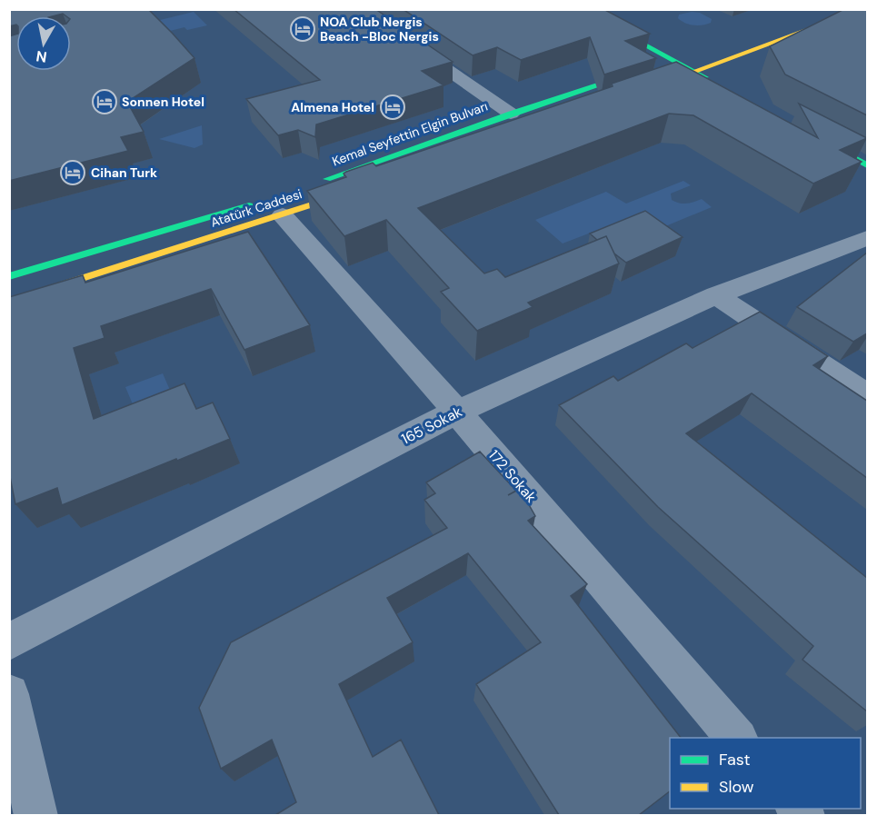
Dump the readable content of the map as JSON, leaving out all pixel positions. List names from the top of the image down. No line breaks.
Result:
{"streets":{"main road":["Kemal Seyfettin Elgin Bulvarı","Atatürk Caddesi"],"street":["165 Sokak","172 Sokak"]},"crossings":[["Atatürk Caddesi","172 Sokak"],["165 Sokak","172 Sokak"]],"places":{"hotel":["NOA Club Nergis Beach -Bloc Nergis","Sonnen Hotel","Almena Hotel","Cihan Turk"]},"legend":["Fast","Slow"],"north":"bottom"}
